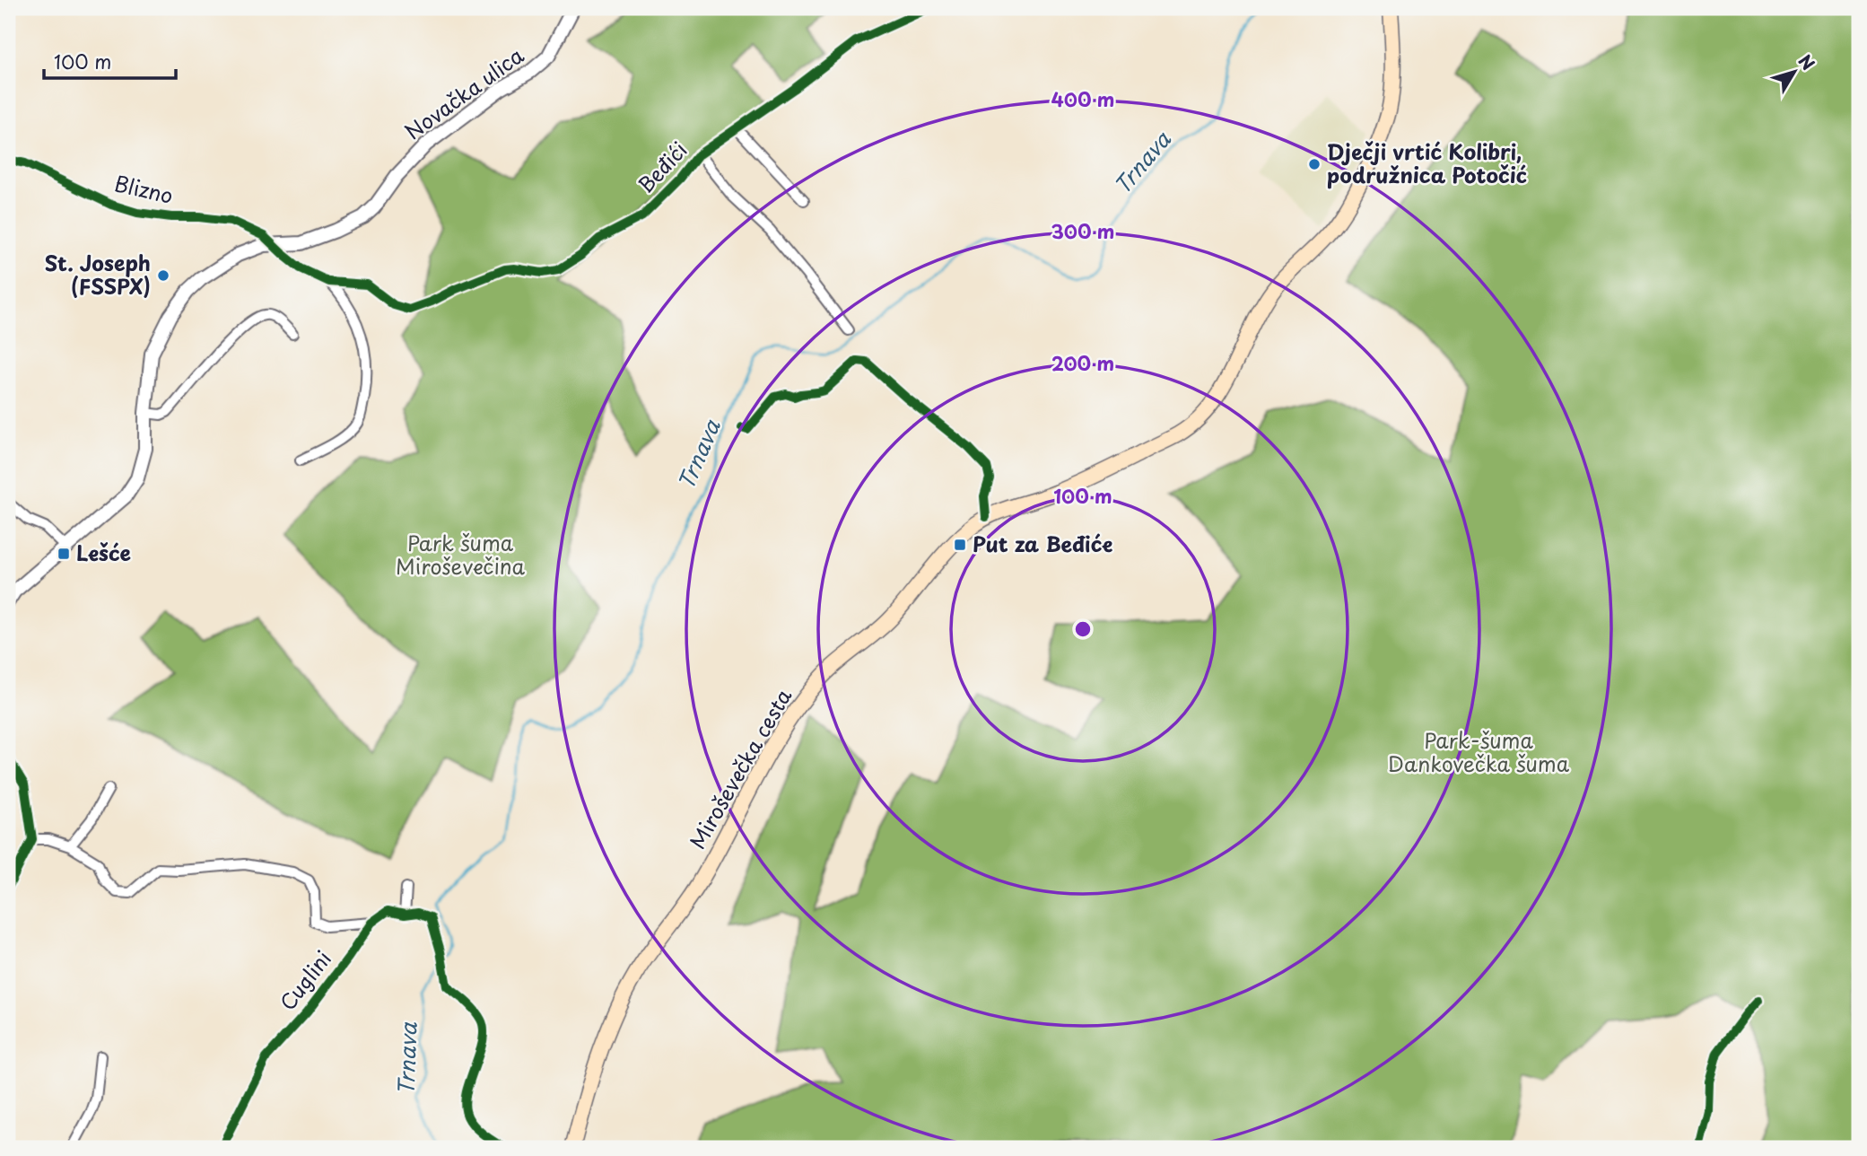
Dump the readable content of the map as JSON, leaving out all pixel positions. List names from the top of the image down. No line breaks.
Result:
{"streets":{"main road":["Miroševečka cesta"],"street":["Novačka ulica","Beđići","Blizno","Cuglini"]},"crossings":[["Novačka ulica","Blizno"],["Beđići","Blizno"]],"water":["Trnava"],"parks":["Park šuma Miroševečina","Park-šuma Dankovečka šuma"],"places":{"other":["Dječji vrtić Kolibri, podružnica Potočić","St. Joseph (FSSPX)"],"transit":["Put za Beđiće","Lešće"]},"scale_bar":"100 m","north":"top right","rings":["400 m","300 m","200 m","100 m"]}
